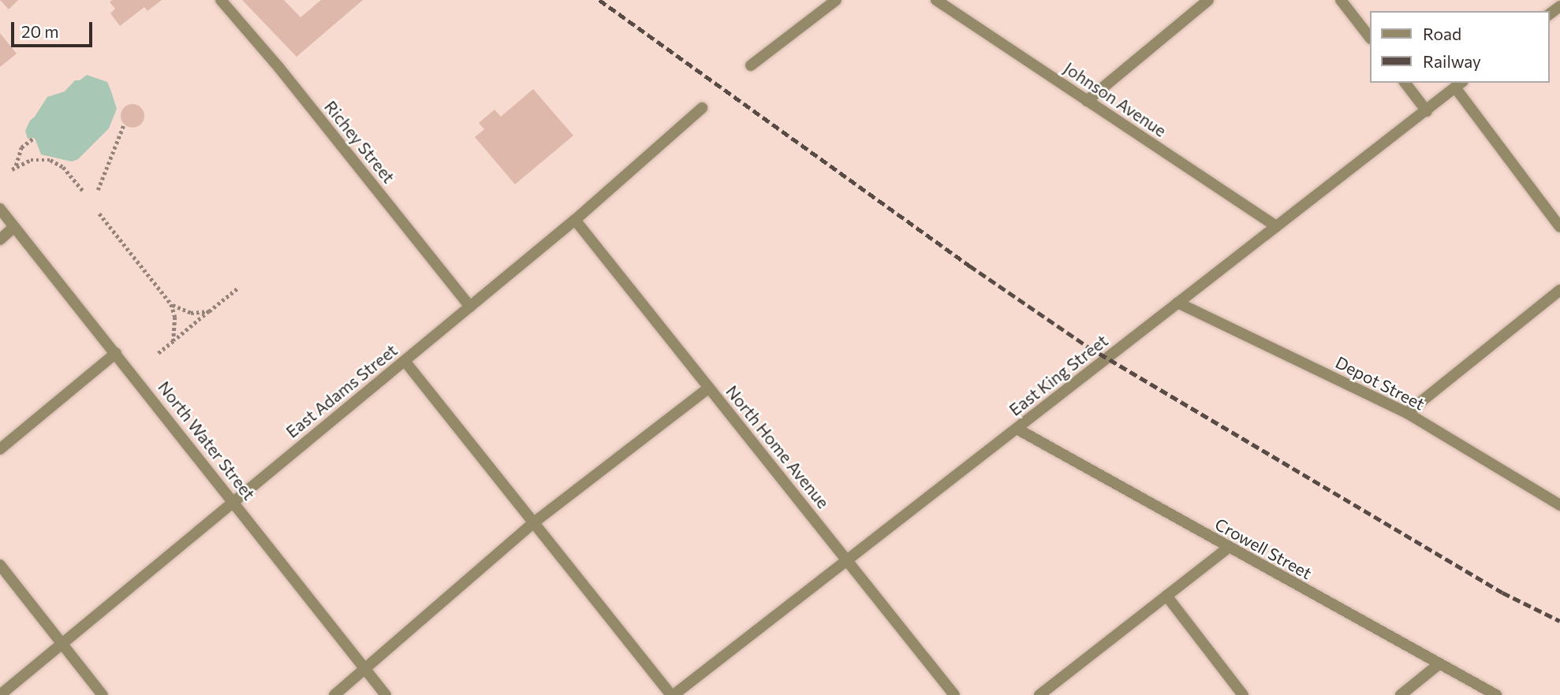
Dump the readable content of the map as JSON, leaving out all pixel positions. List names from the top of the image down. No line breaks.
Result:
{"streets":{"street":["Johnson Avenue","Richey Street","East King Street","Depot Street","East Adams Street","North Water Street","North Home Avenue","Crowell Street"]},"crossings":[["Johnson Avenue","East King Street"],["Richey Street","East Adams Street"],["East King Street","Depot Street"],["East King Street","North Home Avenue"],["East King Street","Crowell Street"],["East Adams Street","North Water Street"],["East Adams Street","North Home Avenue"]],"legend":["Road","Railway"],"scale_bar":"20 m"}
